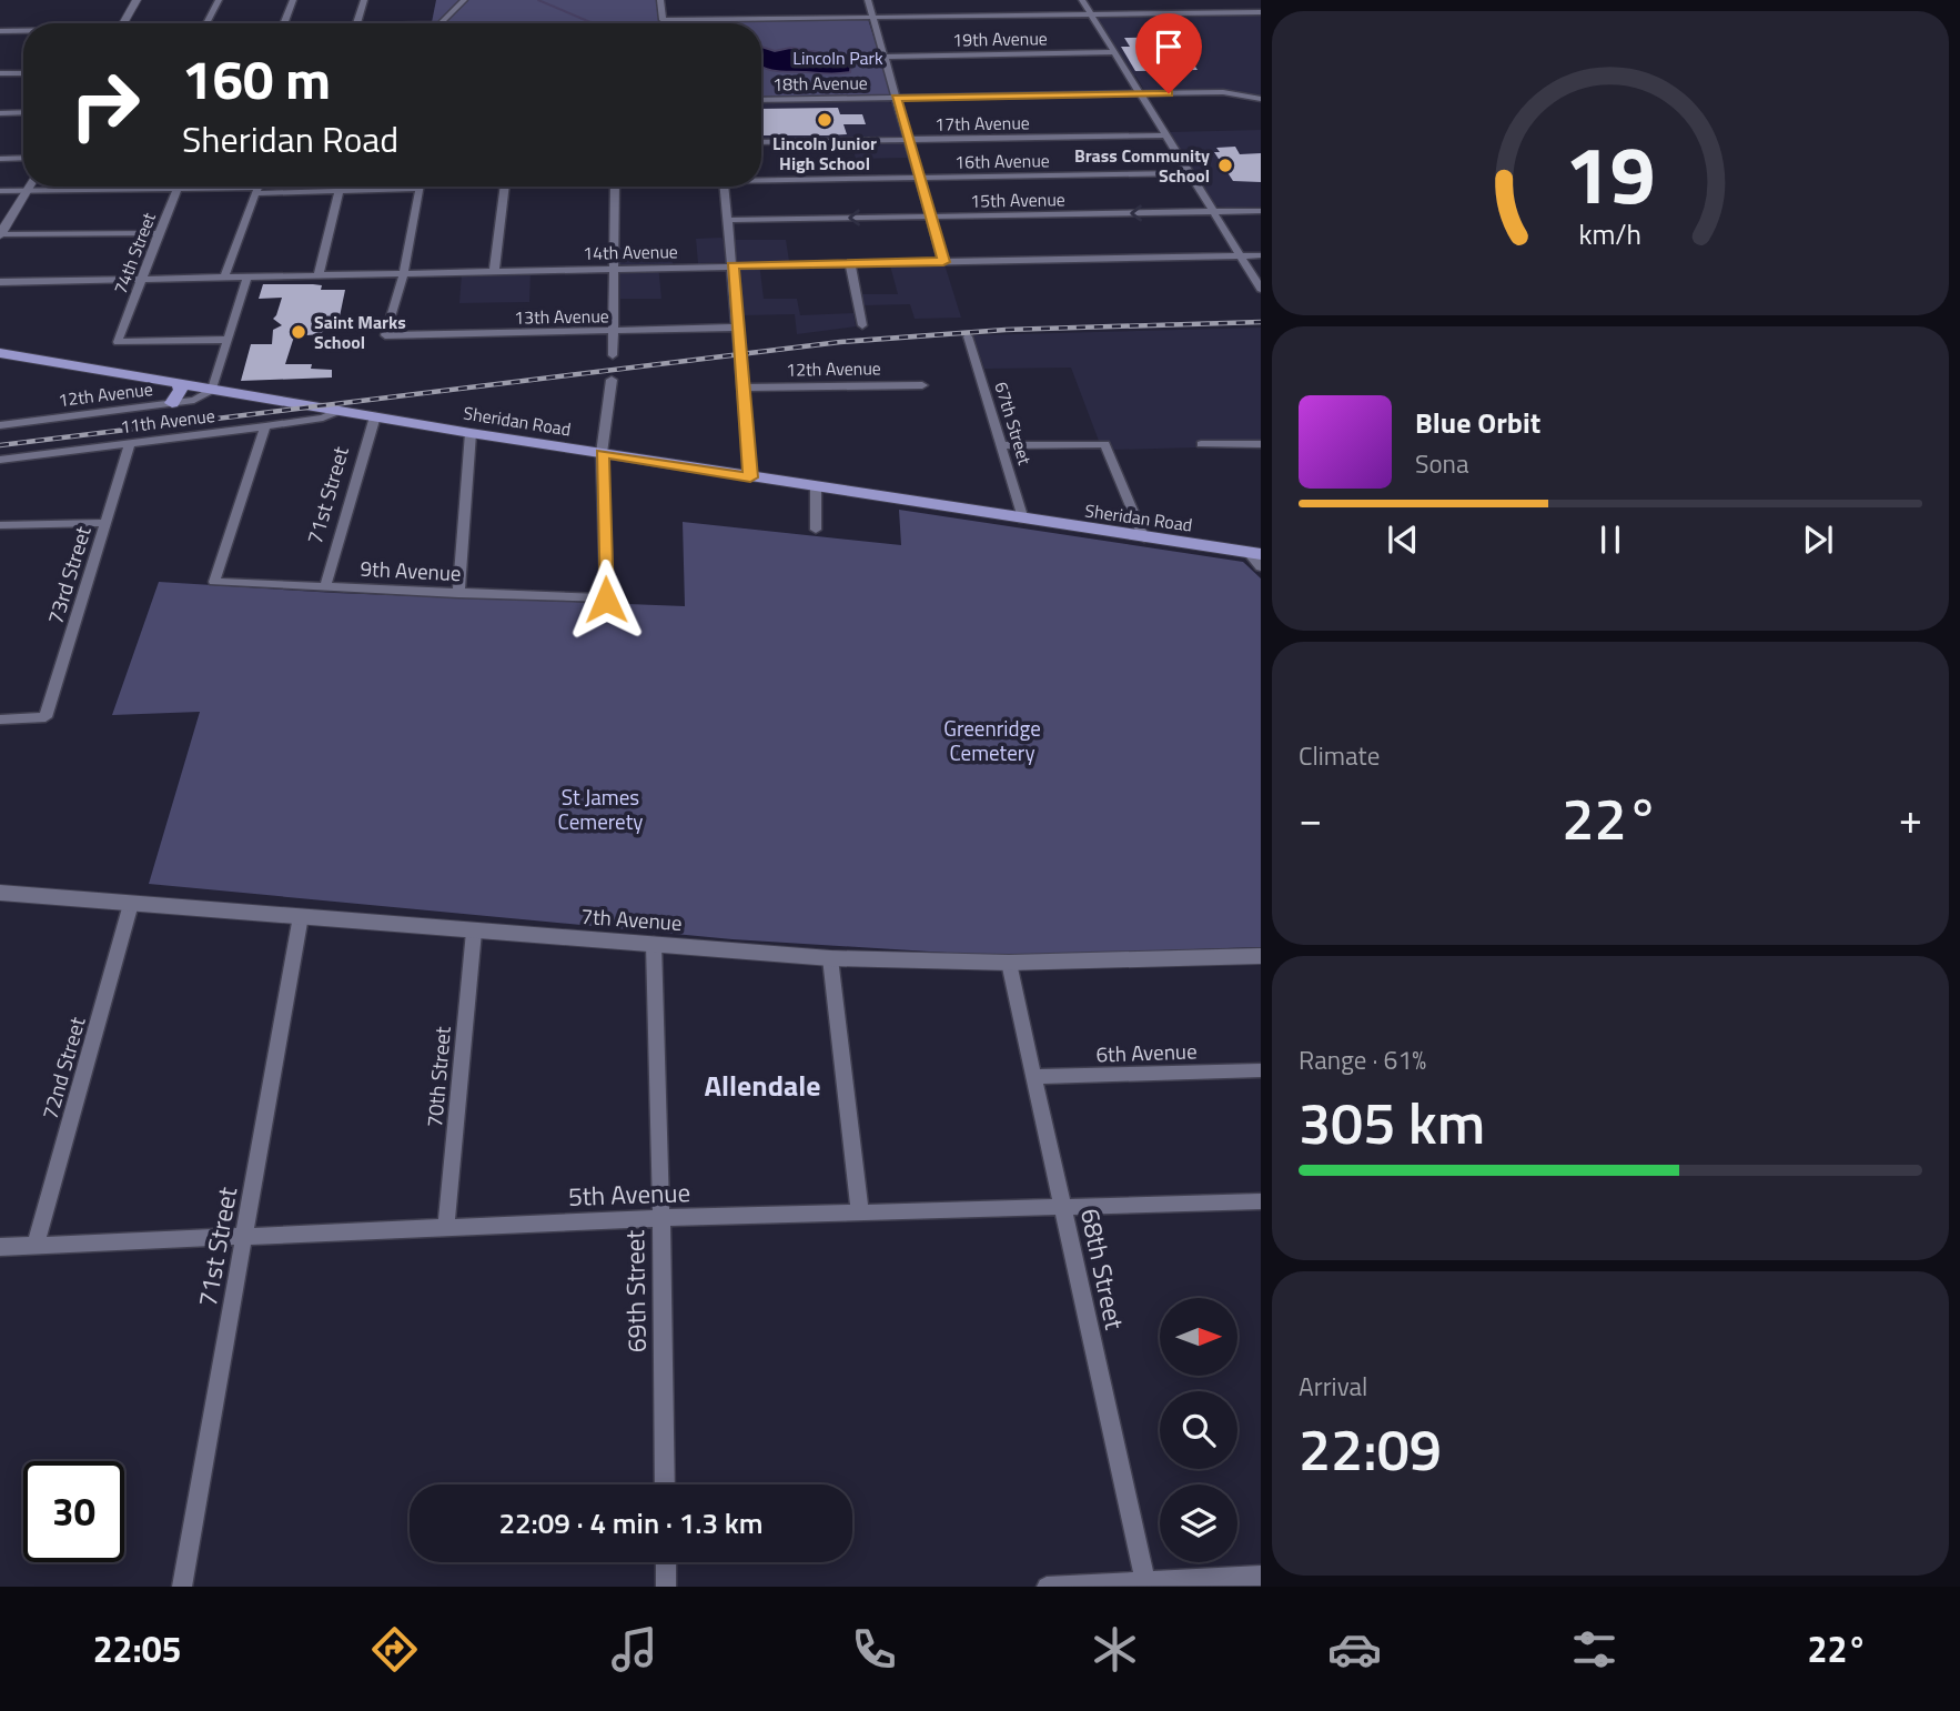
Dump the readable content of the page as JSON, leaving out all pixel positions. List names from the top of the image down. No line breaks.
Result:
{"streets":{"main road":["Sheridan Road"],"street":["19th Avenue","18th Avenue","17th Avenue","16th Avenue","15th Avenue","14th Avenue","74th Street","13th Avenue","12th Avenue","11th Avenue","67th Street","71st Street","9th Avenue","73rd Street","7th Avenue","6th Avenue","72nd Street","70th Street","5th Avenue","68th Street","69th Street"]},"crossings":[["16th Avenue","74th Street"],["14th Avenue","74th Street"],["12th Avenue","Sheridan Road"],["11th Avenue","Sheridan Road"],["11th Avenue","9th Avenue"],["11th Avenue","73rd Street"],["Sheridan Road","67th Street"],["Sheridan Road","71st Street"],["Sheridan Road","9th Avenue"],["71st Street","9th Avenue"],["71st Street","7th Avenue"],["71st Street","5th Avenue"],["7th Avenue","72nd Street"],["7th Avenue","70th Street"],["7th Avenue","68th Street"],["7th Avenue","69th Street"],["6th Avenue","68th Street"],["72nd Street","5th Avenue"],["70th Street","5th Avenue"],["5th Avenue","68th Street"],["5th Avenue","69th Street"]],"one_way":["15th Avenue"],"districts":["Allendale"],"parks":["Lincoln Park","Greenridge Cemetery","St James Cemerety"],"places":["Lincoln Junior High School","Brass Community School","Saint Marks School"],"north":"right","page":{"turn":["160 m","Sheridan Road"],"song":["Blue Orbit","Sona"],"tile":["Climate",["Range · 61%","305 km"],["Arrival","22:09"]],"heat":["−","22°","+"],"limit":"30","trip":"22:09 · 4 min · 1.3 km","tabs":["22:05","22°"],"gauge":["19","km/h"]}}
